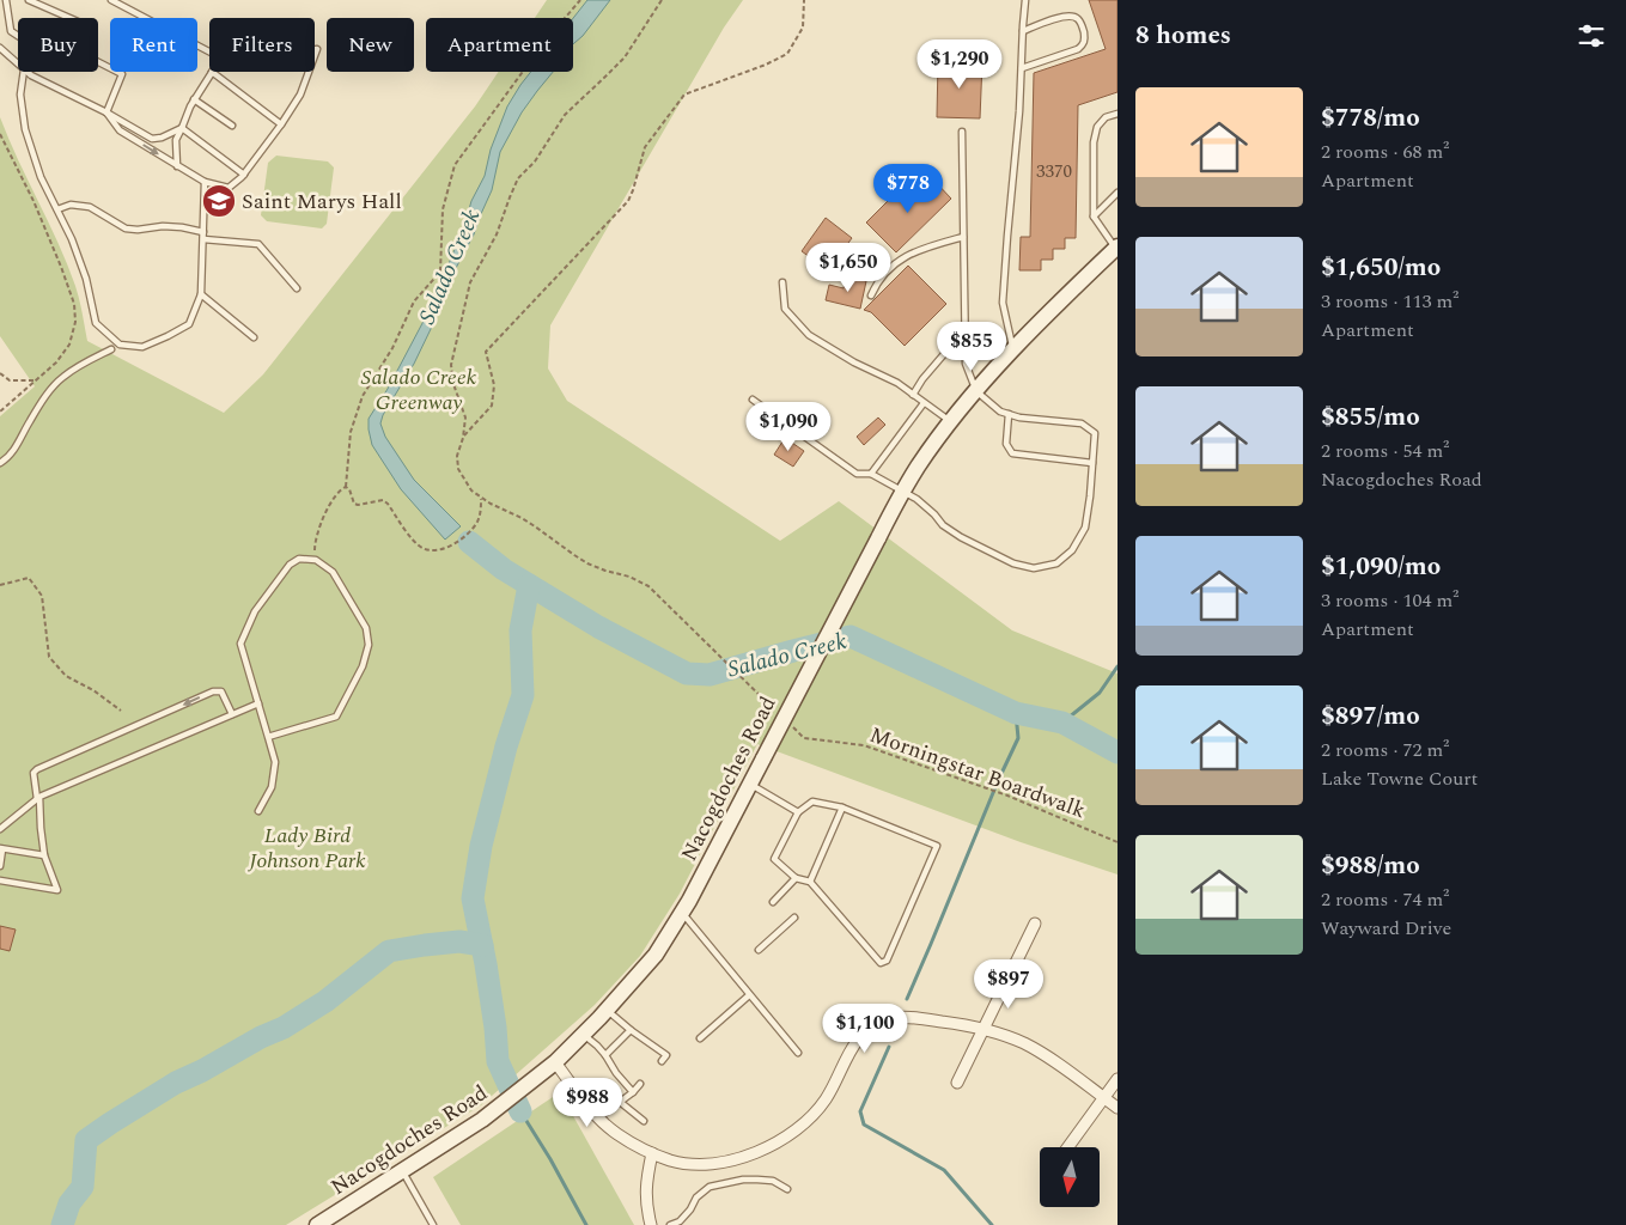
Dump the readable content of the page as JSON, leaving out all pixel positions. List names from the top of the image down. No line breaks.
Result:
{"streets":{"main road":["Nacogdoches Road"],"path":["Morningstar Boardwalk"]},"water":["Salado Creek"],"parks":["Salado Creek Greenway","Lady Bird Johnson Park"],"places":{"school or university":["Saint Marys Hall"]},"house_numbers":["3370"],"north":"bottom","page":{"heading":"8 homes","chip":["Buy","Rent","Filters","New","Apartment"],"price":["$1,290","$778","$1,650","$855","$1,090","$897","$1,100","$988"],"list":[{"name":"$778/mo","note":"2 rooms · 68 m² · Apartment"},{"name":"$1,650/mo","note":"3 rooms · 113 m² · Apartment"},{"name":"$855/mo","note":"2 rooms · 54 m² · Nacogdoches Road"},{"name":"$1,090/mo","note":"3 rooms · 104 m² · Apartment"},{"name":"$897/mo","note":"2 rooms · 72 m² · Lake Towne Court"},{"name":"$988/mo","note":"2 rooms · 74 m² · Wayward Drive"}]}}
